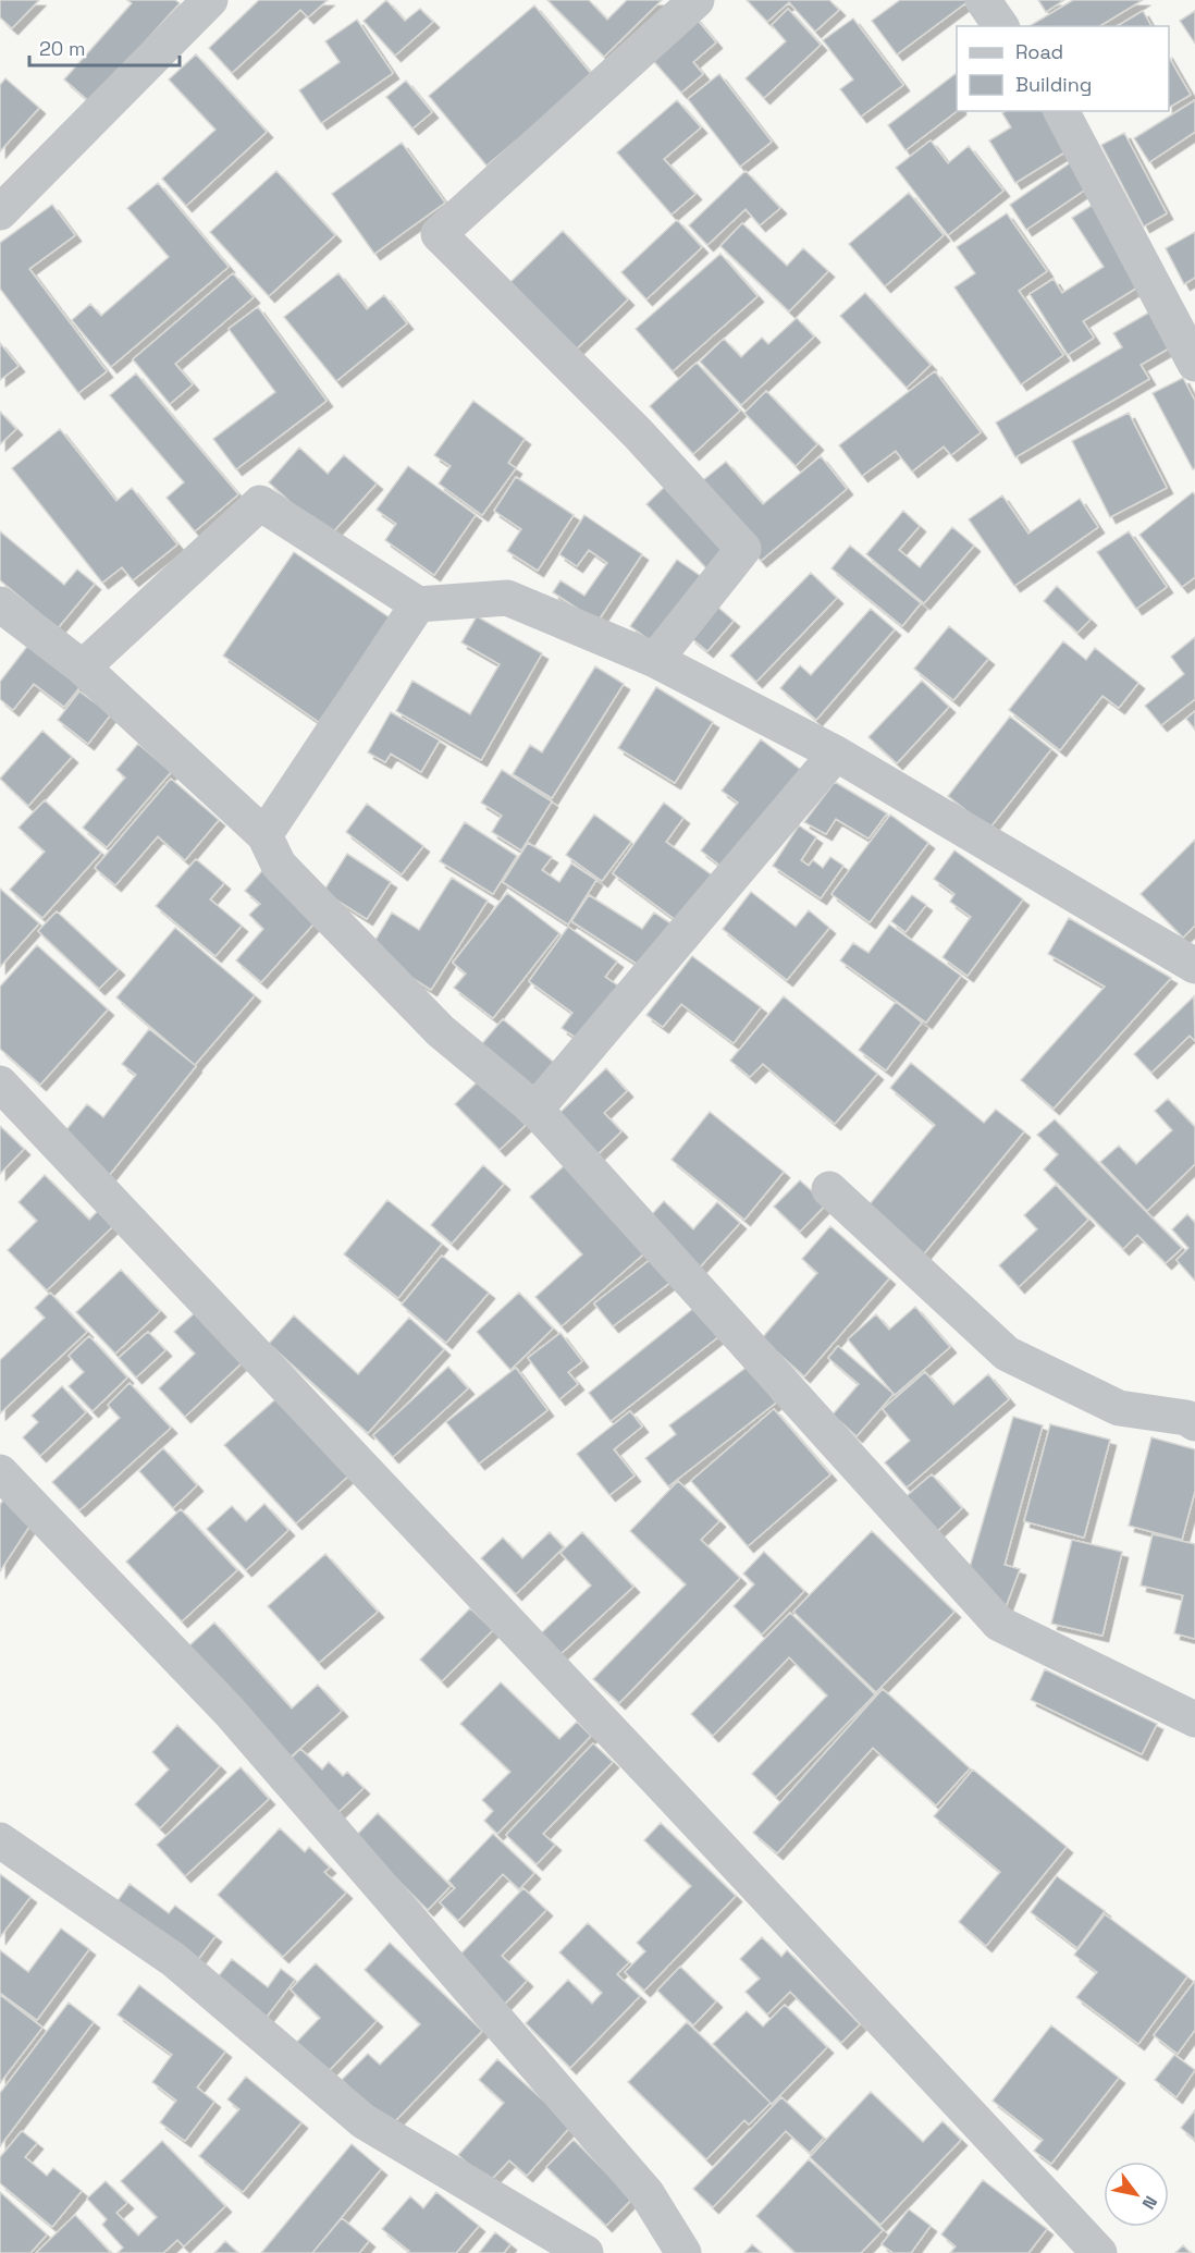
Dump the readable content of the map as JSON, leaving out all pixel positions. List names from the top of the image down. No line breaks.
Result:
{"legend":["Road","Building"],"scale_bar":"20 m","north":"bottom right"}
